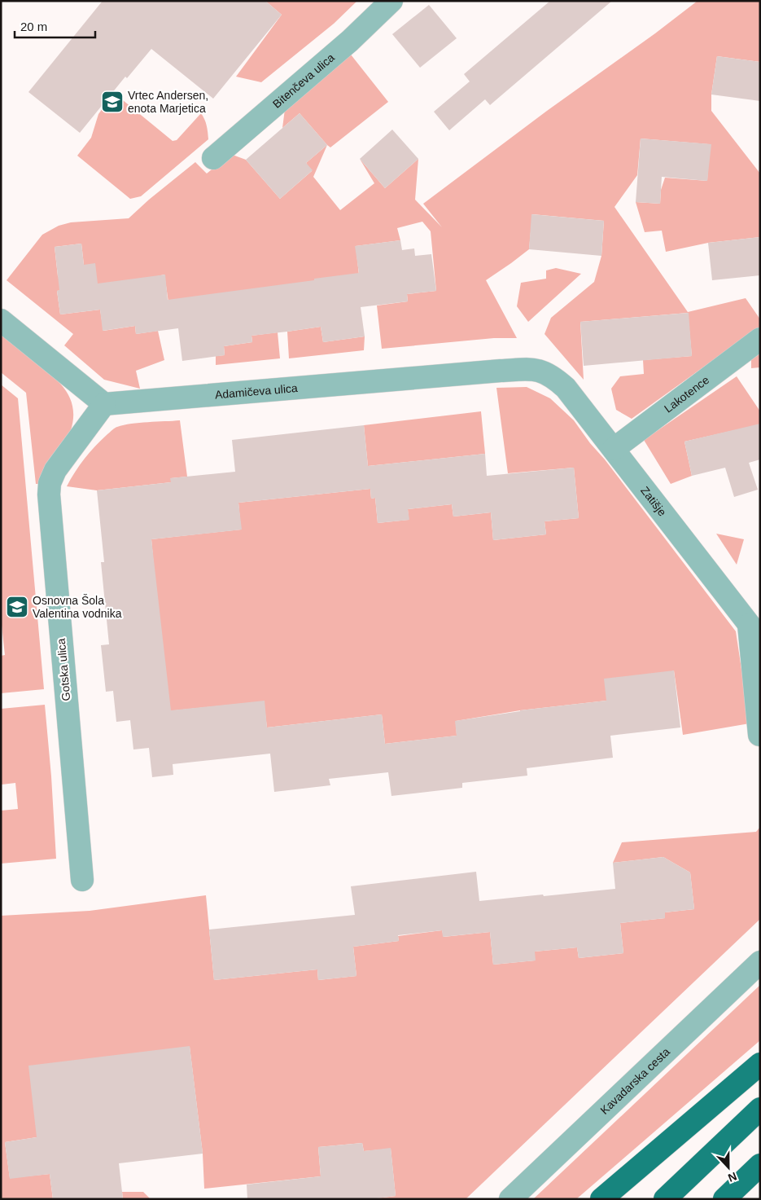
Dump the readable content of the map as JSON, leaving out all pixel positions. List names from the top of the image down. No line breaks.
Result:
{"streets":{"street":["Bitenčeva ulica","Adamičeva ulica","Lakotence","Zatišje","Gotska ulica","Kavadarska cesta"]},"crossings":[["Adamičeva ulica","Zatišje"],["Adamičeva ulica","Gotska ulica"],["Lakotence","Zatišje"]],"places":{"school or university":["Vrtec Andersen, enota Marjetica","Osnovna Šola Valentina vodnika"]},"scale_bar":"20 m","north":"bottom"}
